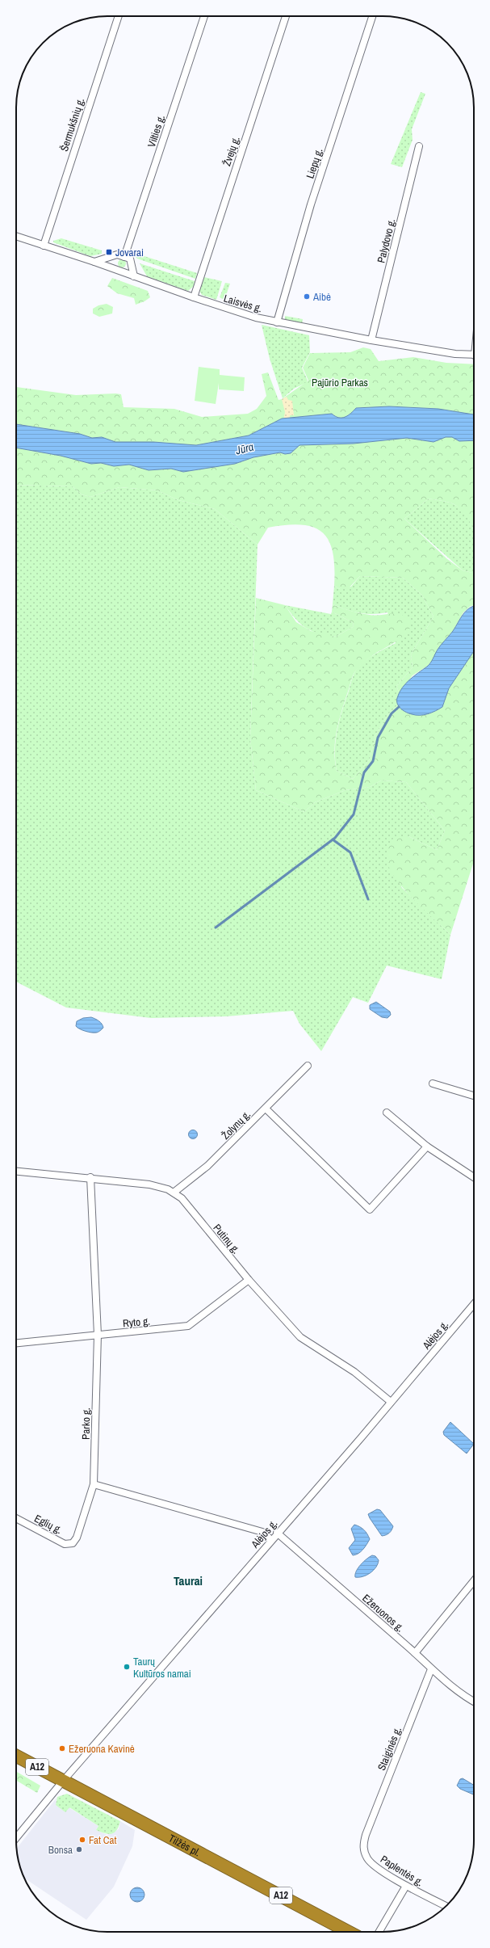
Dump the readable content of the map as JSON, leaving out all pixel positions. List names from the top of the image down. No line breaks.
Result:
{"streets":{"highway":["A12","Tilžės pl."],"street":["Šermukšnių g.","Vilties g.","Žvejų g.","Liepų g.","Palydovo g.","Laisvės g.","Žolynų g.","Putinų g.","Ryto g.","Alėjos g.","Parko g.","Eglių g.","Ežeruonos g.","Staiginės g.","Paplentės g."]},"crossings":[["Šermukšnių g.","Laisvės g."],["Žvejų g.","Laisvės g."],["Liepų g.","Laisvės g."],["Palydovo g.","Laisvės g."],["Žolynų g.","Putinų g."],["Putinų g.","Ryto g."],["Putinų g.","Alėjos g."],["Putinų g.","Parko g."],["Ryto g.","Parko g."],["Alėjos g.","Ežeruonos g."],["Alėjos g.","Tilžės pl."],["Parko g.","Eglių g."],["Ežeruonos g.","Staiginės g."],["Staiginės g.","Paplentės g."]],"districts":["Taurai"],"water":["Jūra"],"parks":["Pajūrio Parkas"],"places":{"transit":["Jovarai"],"other":["Aibė","Taurų Kultūros namai","Ežeruona Kavinė","Fat Cat","Bonsa"]}}
